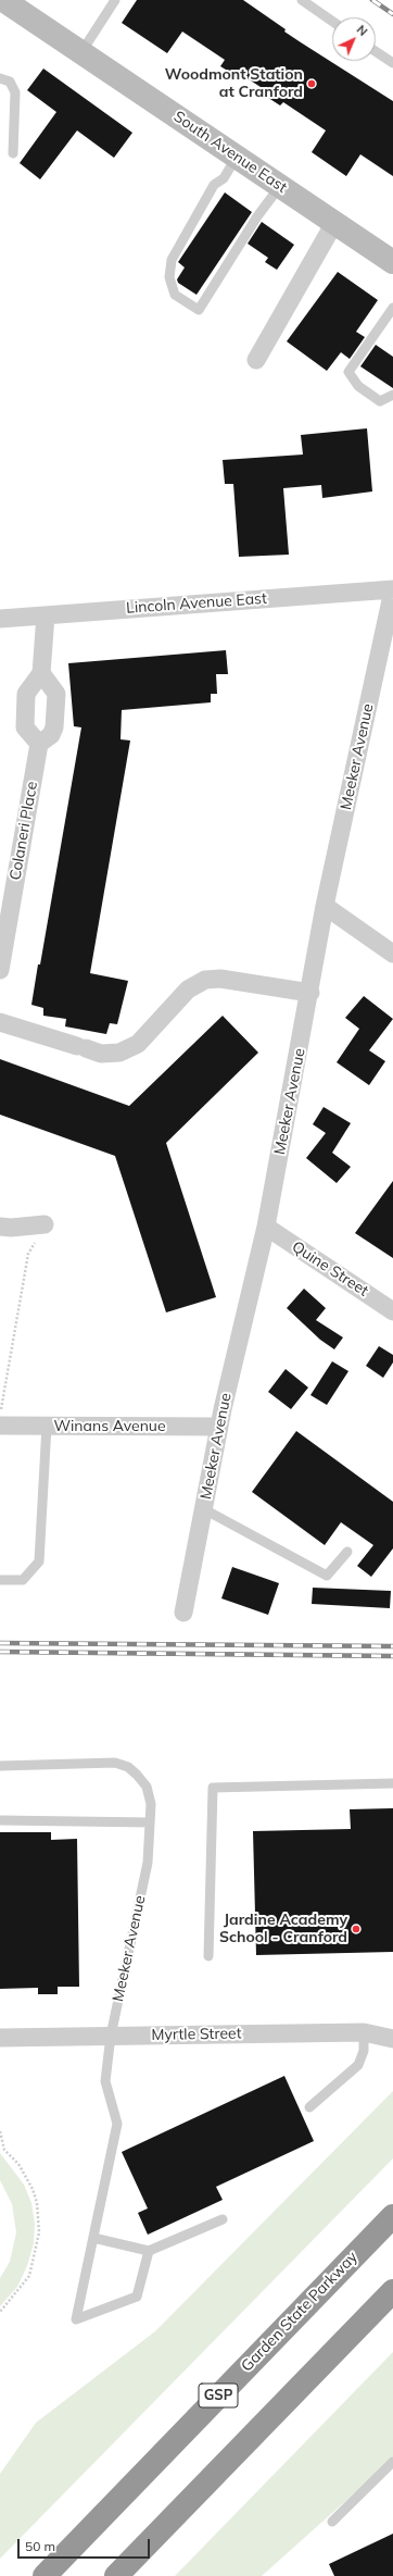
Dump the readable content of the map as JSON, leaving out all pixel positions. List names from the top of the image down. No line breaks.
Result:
{"streets":{"highway":["Garden State Parkway","GSP"],"main road":["South Avenue East"],"street":["Lincoln Avenue East","Meeker Avenue","Colaneri Place","Quine Street","Winans Avenue","Myrtle Street"]},"crossings":[["Lincoln Avenue East","Meeker Avenue"],["Meeker Avenue","Quine Street"],["Meeker Avenue","Winans Avenue"],["Meeker Avenue","Myrtle Street"]],"places":["Woodmont Station at Cranford","Jardine Academy School - Cranford"],"scale_bar":"50 m","north":"top right"}
